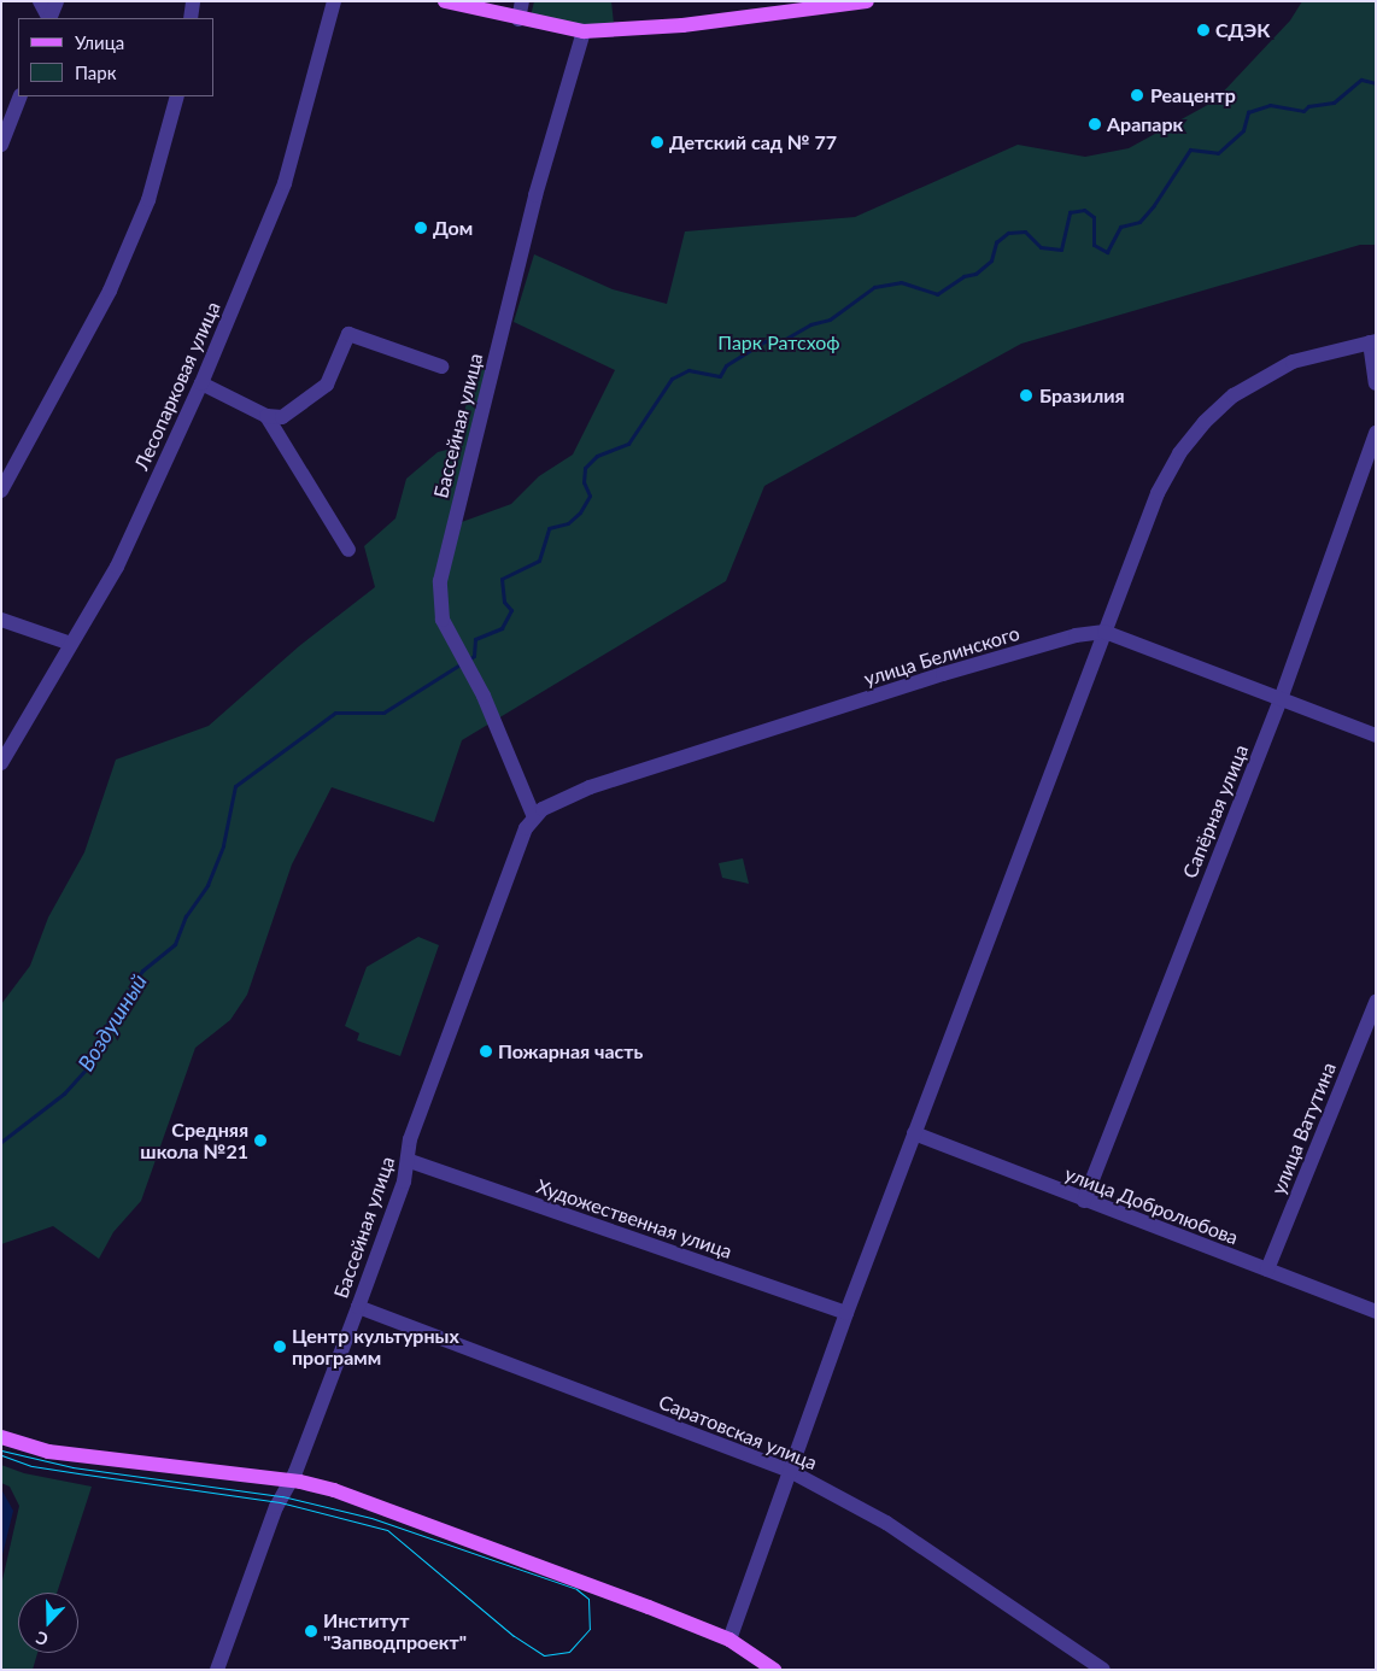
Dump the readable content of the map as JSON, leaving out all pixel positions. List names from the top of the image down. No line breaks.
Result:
{"streets":{"street":["Лесопарковая улица","Бассейная улица","улица Белинского","Сапёрная улица","улица Ватутина","улица Добролюбова","Художественная улица","Саратовская улица"]},"crossings":[["Бассейная улица","улица Белинского"],["Бассейная улица","Художественная улица"],["Бассейная улица","Саратовская улица"],["улица Белинского","Сапёрная улица"],["Сапёрная улица","улица Добролюбова"],["улица Ватутина","улица Добролюбова"]],"water":["Воздушный"],"parks":["Парк Ратсхоф"],"places":["СДЭК","Реацентр","Арапарк","Детский сад № 77","Дом","Бразилия","Пожарная часть","Средняя школа №21","Центр культурных программ","Институт \"Запводпроект\""],"legend":["Улица","Парк"],"north":"bottom"}
